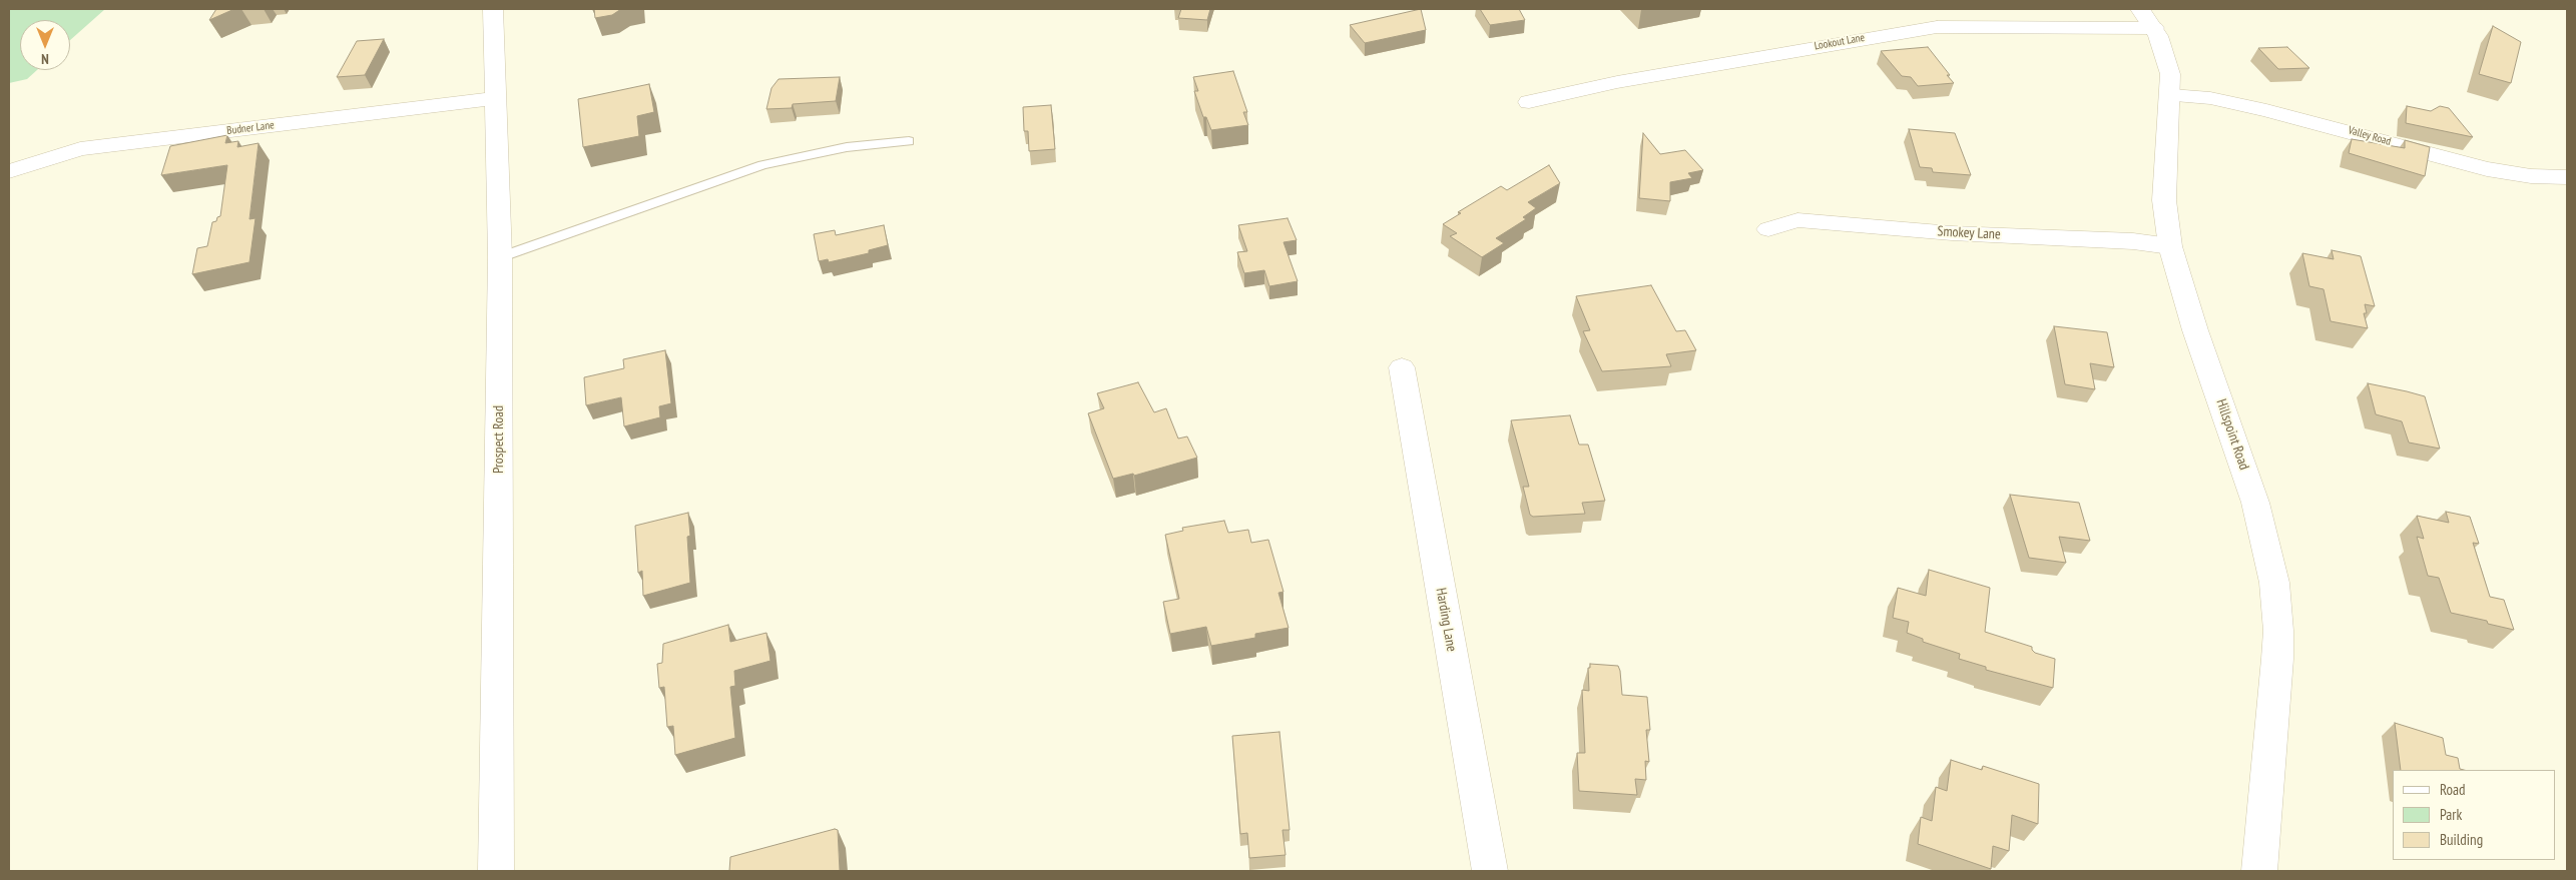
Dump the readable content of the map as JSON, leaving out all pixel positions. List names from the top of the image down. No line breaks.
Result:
{"streets":{"street":["Lookout Lane","Budner Lane","Valley Road","Smokey Lane","Hillspoint Road","Prospect Road","Harding Lane"]},"crossings":[["Lookout Lane","Hillspoint Road"],["Budner Lane","Prospect Road"],["Valley Road","Hillspoint Road"],["Smokey Lane","Hillspoint Road"]],"legend":["Road","Park","Building"],"north":"bottom"}
